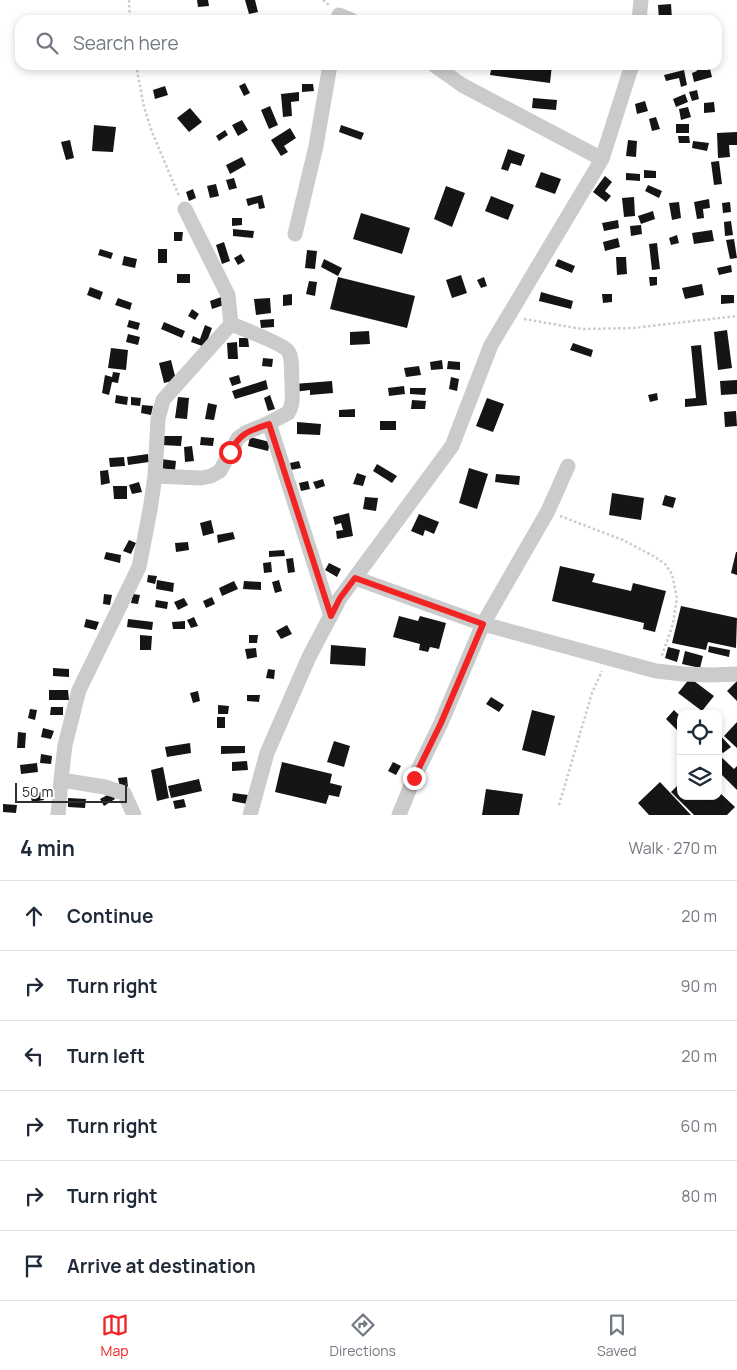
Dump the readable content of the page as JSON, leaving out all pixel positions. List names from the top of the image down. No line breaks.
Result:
{"scale_bar":"50 m","page":{"search":"Search here","scale":"50 m","heading":["4 min","Walk · 270 m"],"list":[["Continue","20 m"],["Turn right","90 m"],["Turn left","20 m"],["Turn right","60 m"],["Turn right","80 m"],"Arrive at destination"],"nav":["Map","Directions","Saved"]}}
